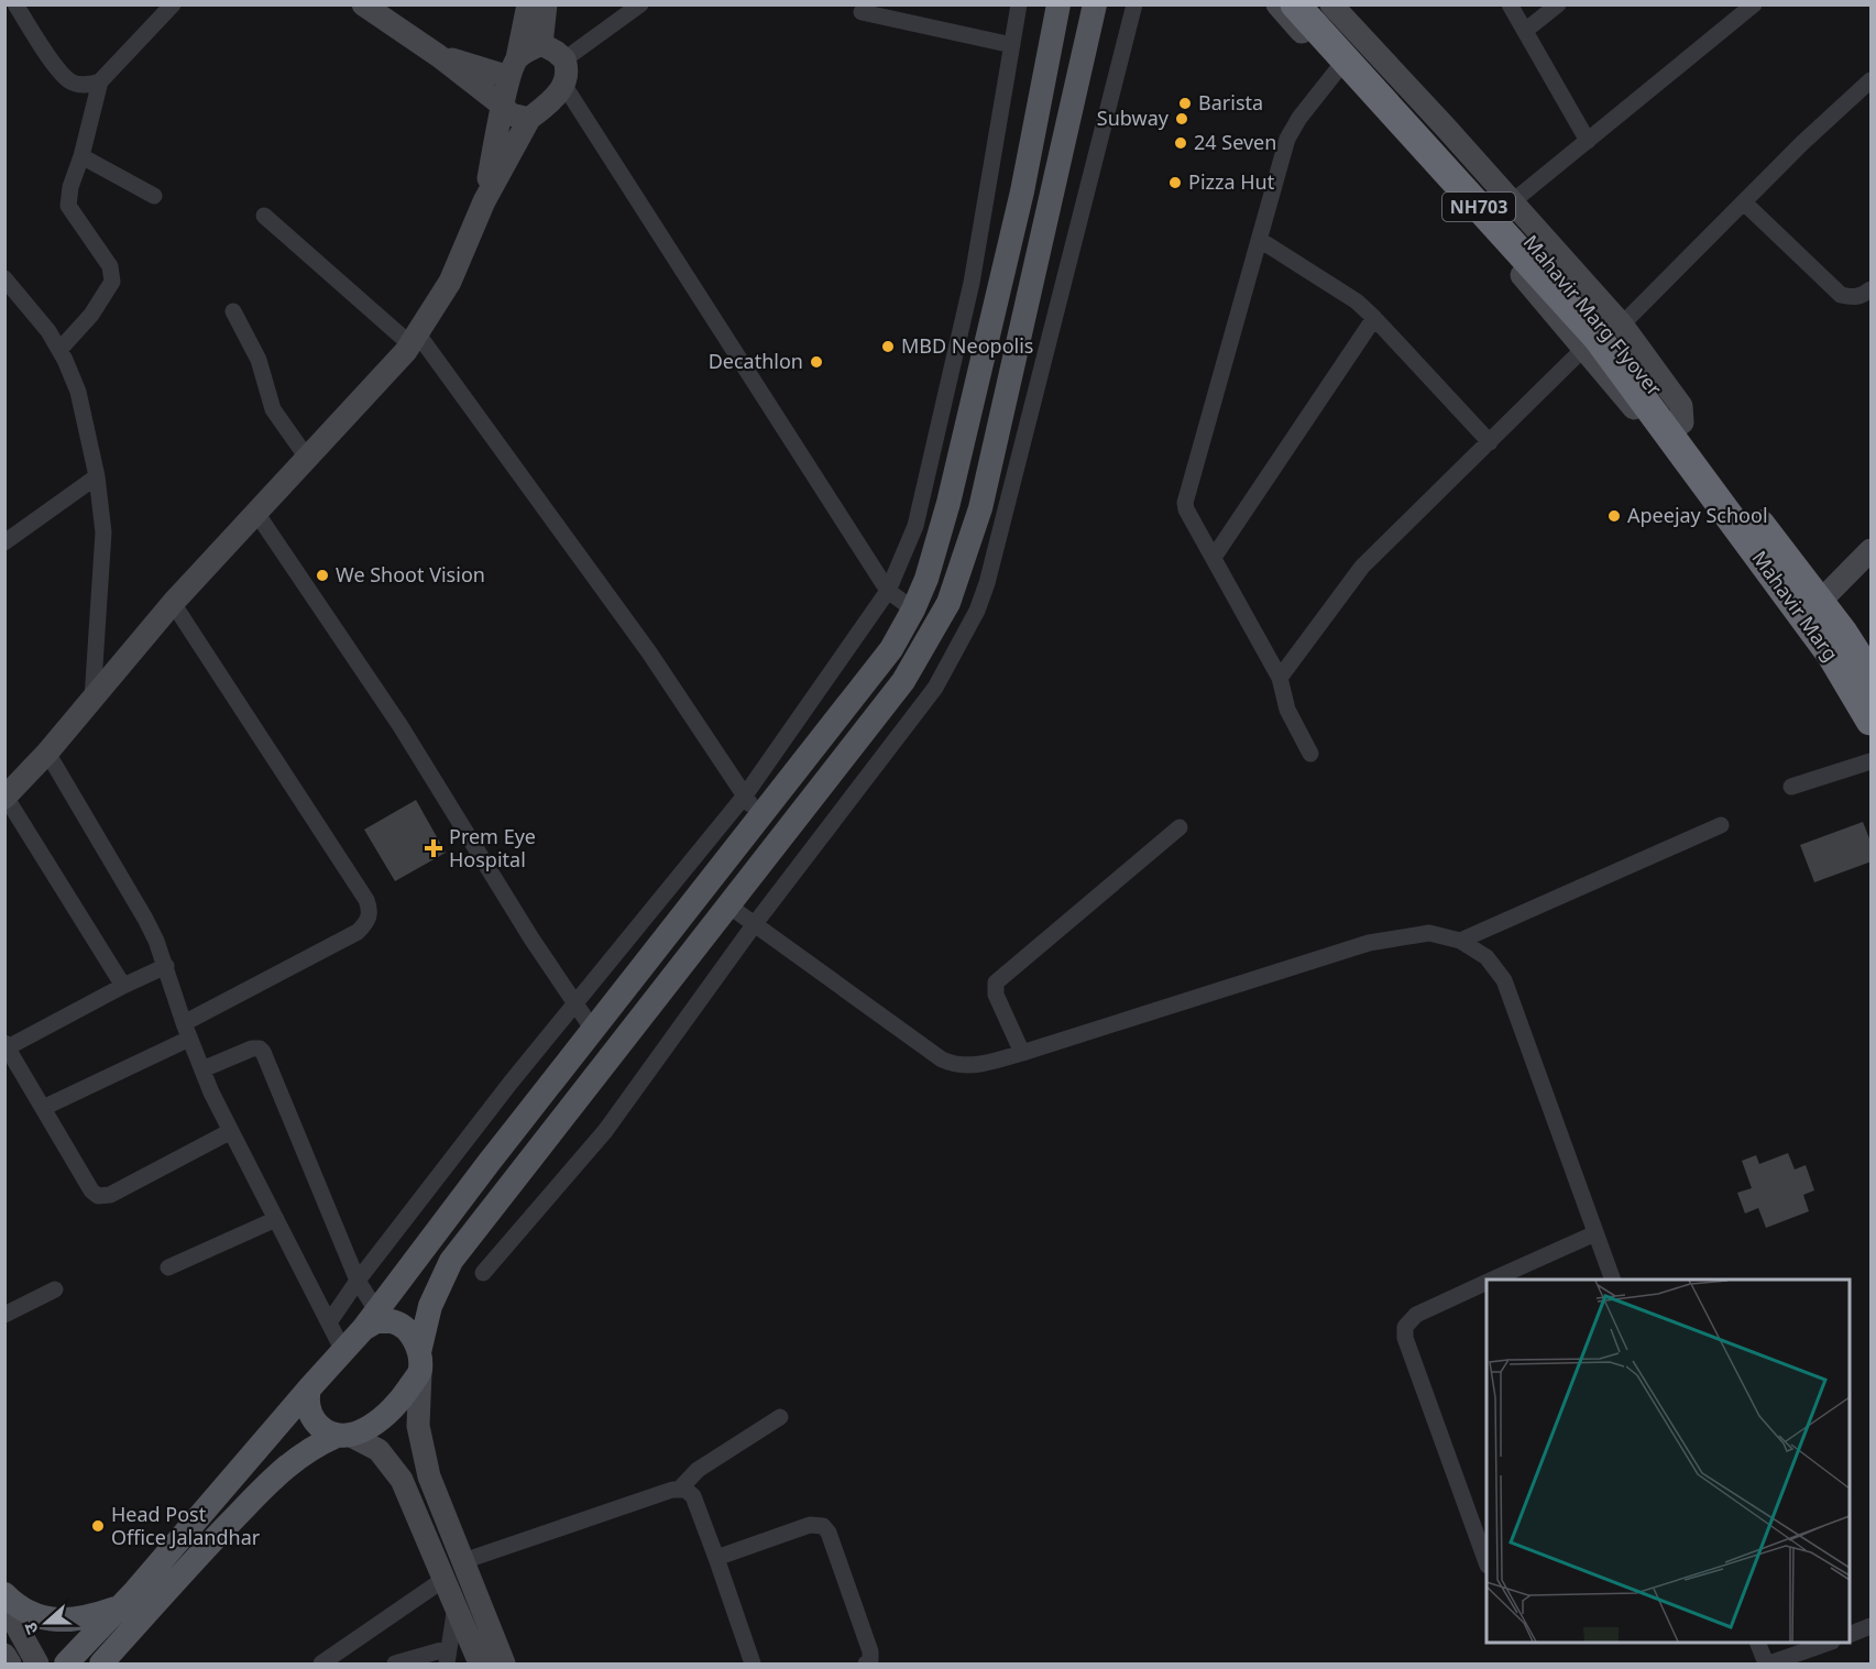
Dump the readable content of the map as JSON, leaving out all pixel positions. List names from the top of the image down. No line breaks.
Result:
{"streets":{"highway":["NH703","Mahavir Marg Flyover","Mahavir Marg"]},"crossings":[["Mahavir Marg Flyover","Mahavir Marg"]],"places":{"other":["Barista","Subway","24 Seven","Pizza Hut","MBD Neopolis","Decathlon","Apeejay School","We Shoot Vision","Head Post Office Jalandhar"],"health":["Prem Eye Hospital"]},"north":"left"}
